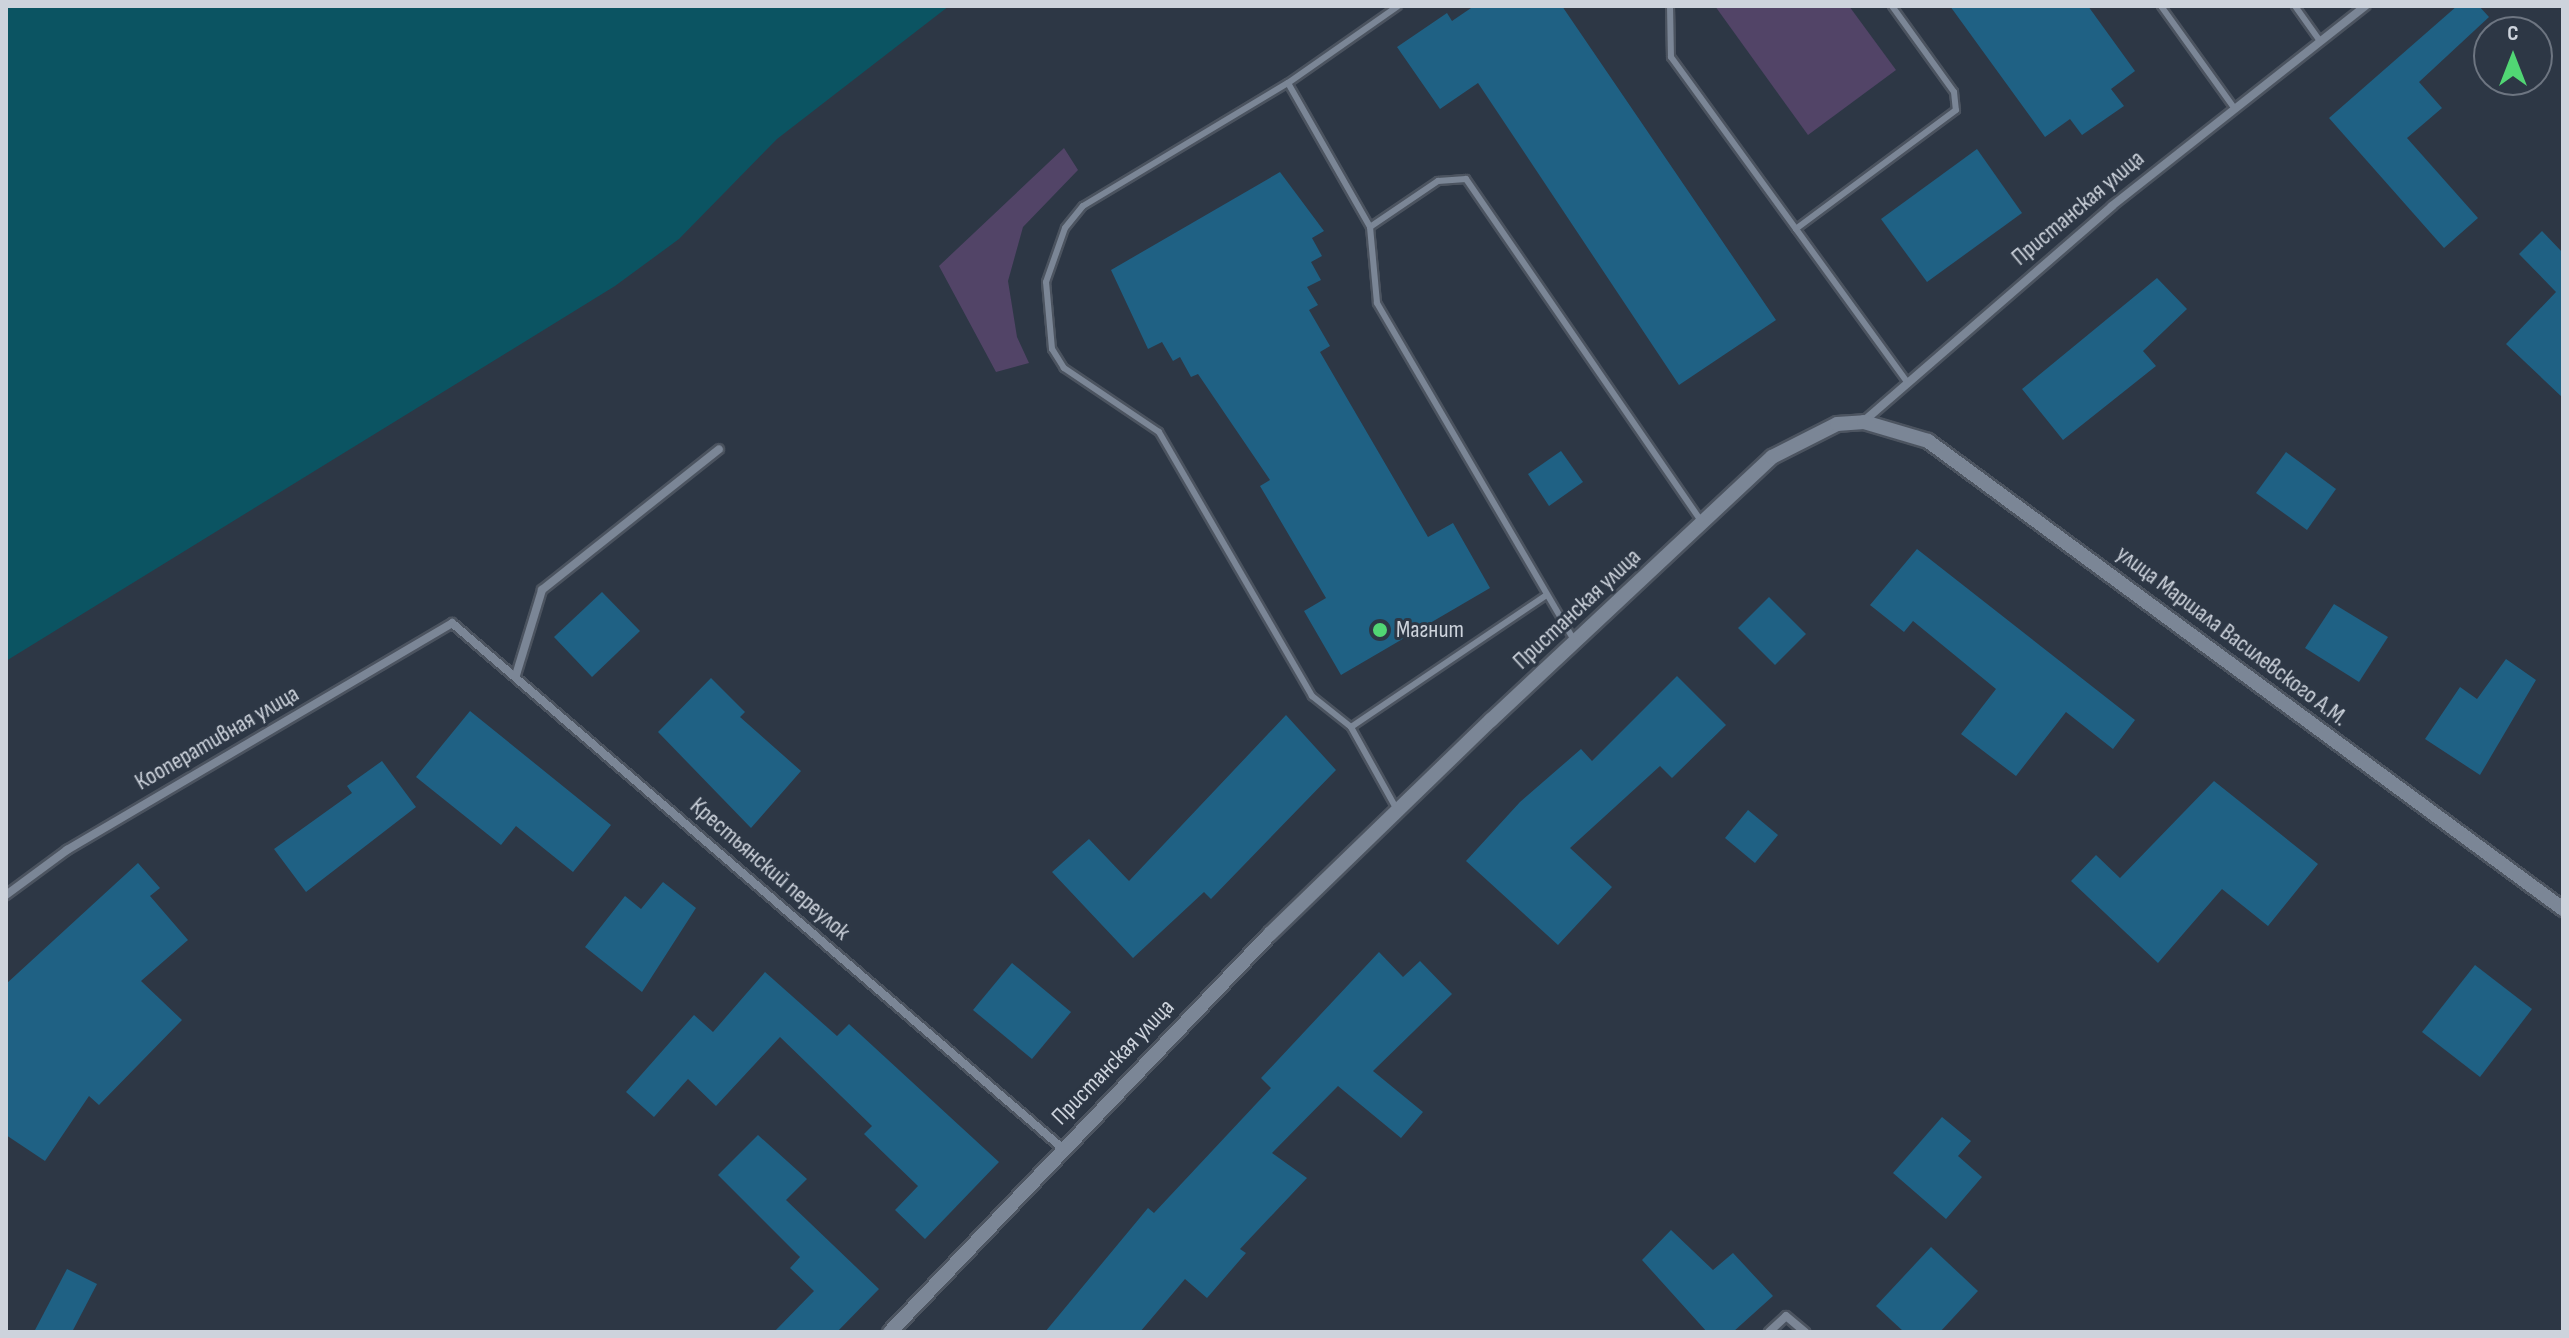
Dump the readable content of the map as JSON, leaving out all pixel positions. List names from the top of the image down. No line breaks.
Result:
{"streets":{"street":["Пристанская улица","улица Маршала Василевского А.М.","Кооперативная улица","Крестьянский переулок"]},"crossings":[["Пристанская улица","улица Маршала Василевского А.М."],["Пристанская улица","Крестьянский переулок"],["Кооперативная улица","Крестьянский переулок"]],"places":["Магнит"],"north":"top"}
